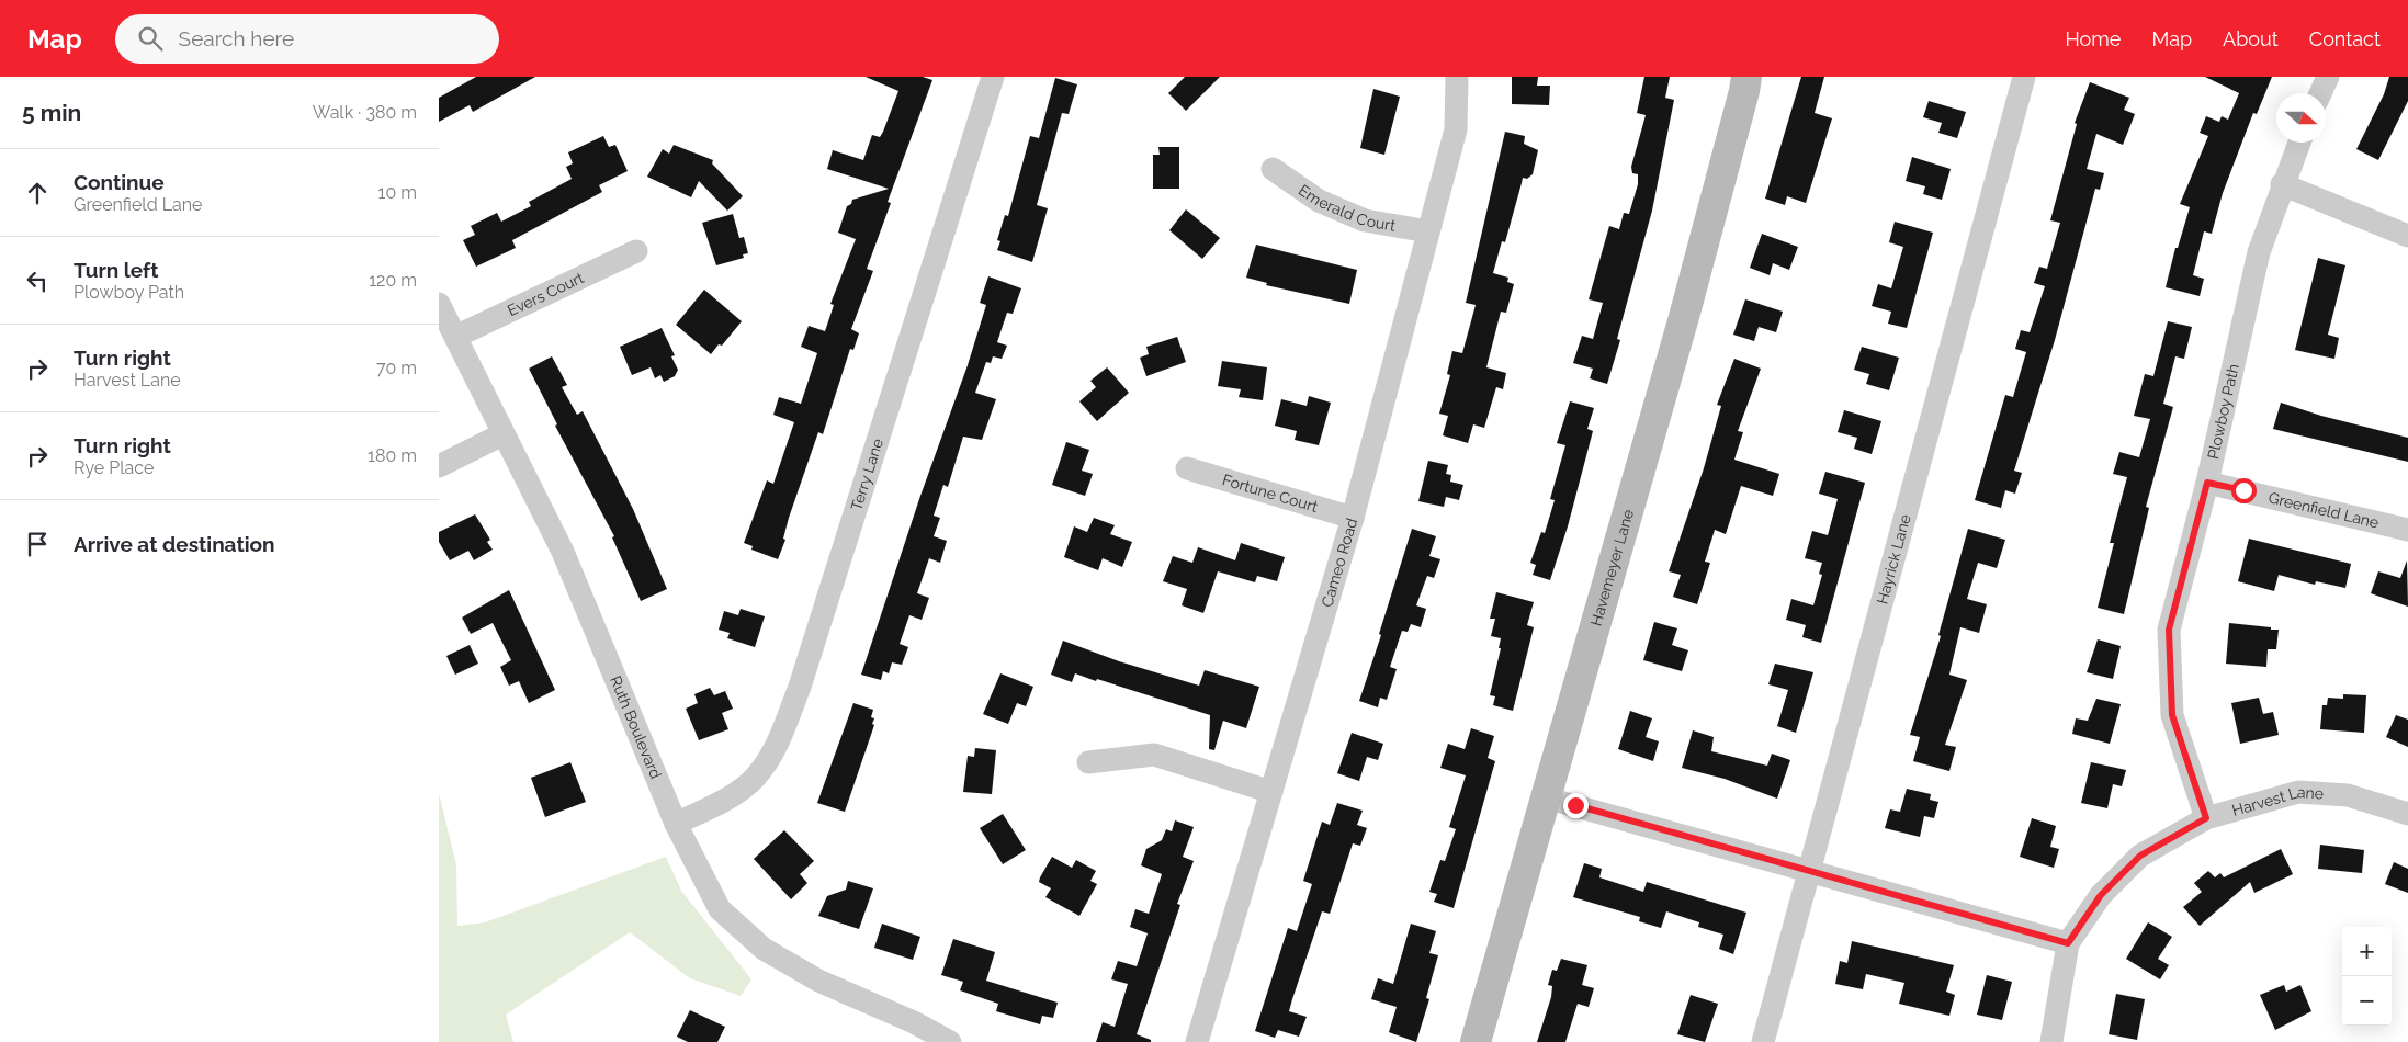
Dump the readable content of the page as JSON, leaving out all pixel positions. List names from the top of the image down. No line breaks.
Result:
{"streets":{"street":["Emerald Court","Evers Court","Plowboy Path","Terry Lane","Fortune Court","Greenfield Lane","Hayrick Lane","Cameo Road","Havemeyer Lane","Ruth Boulevard","Harvest Lane"]},"crossings":[["Emerald Court","Cameo Road"],["Evers Court","Ruth Boulevard"],["Plowboy Path","Greenfield Lane"],["Plowboy Path","Harvest Lane"],["Terry Lane","Ruth Boulevard"],["Fortune Court","Cameo Road"]],"north":"right","page":{"header":"Map","search":"Search here","nav":["Home","Map","About","Contact"],"heading":["5 min","Walk · 380 m"],"list":[["Continue","Greenfield Lane","10 m"],["Turn left","Plowboy Path","120 m"],["Turn right","Harvest Lane","70 m"],["Turn right","Rye Place","180 m"],"Arrive at destination"],"map_buttons":["+","−"]}}
